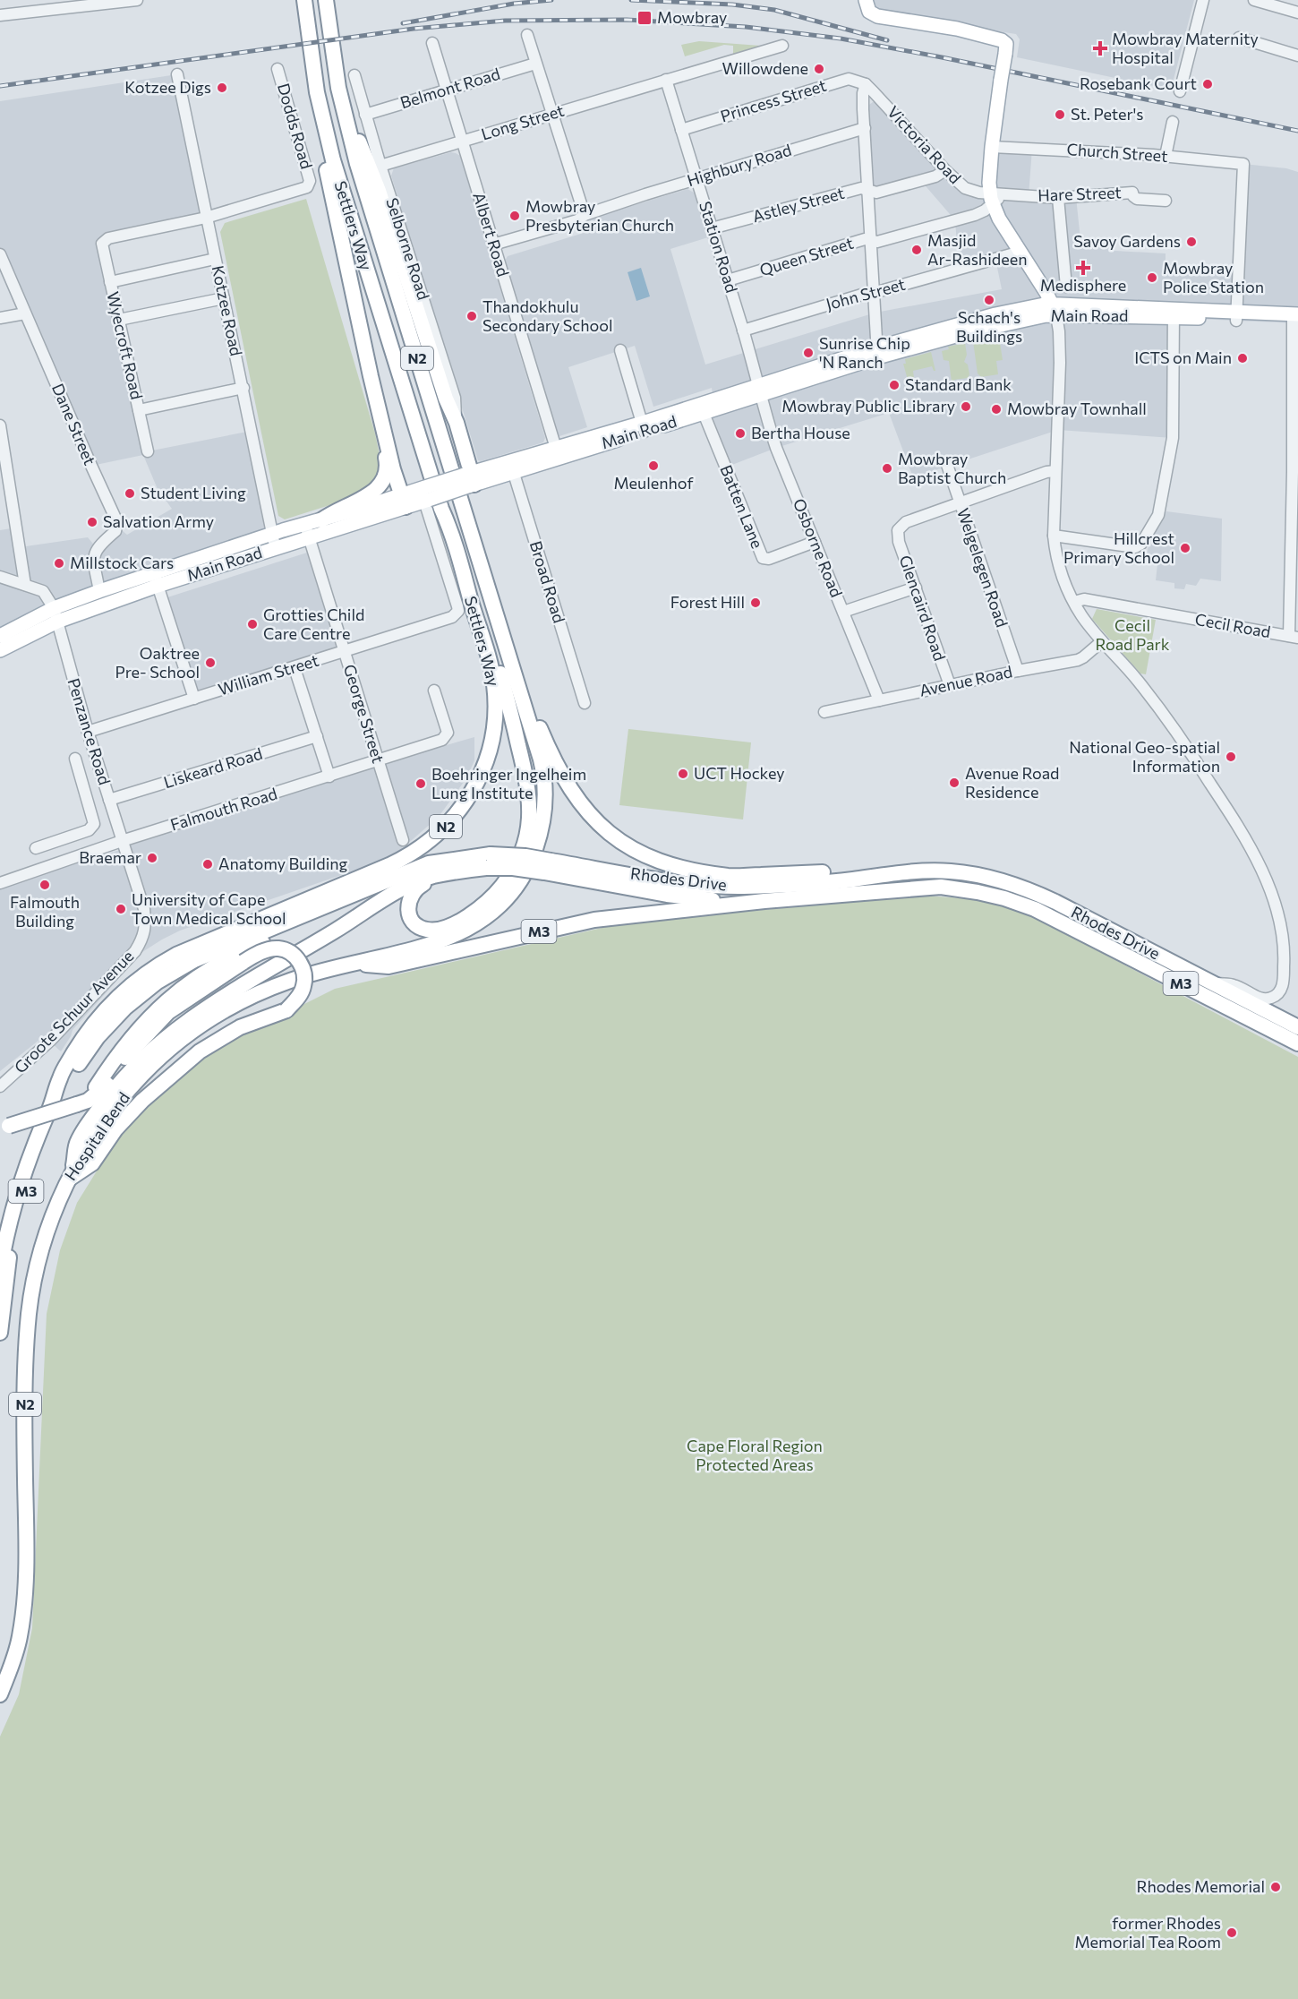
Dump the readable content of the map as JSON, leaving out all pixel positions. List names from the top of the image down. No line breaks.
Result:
{"streets":{"highway":["Settlers Way","N2","Rhodes Drive","M3","Hospital Bend"],"main road":["Main Road"],"street":["Belmont Road","Princess Street","Long Street","Dodds Road","Victoria Road","Church Street","Highbury Road","Hare Street","Astley Street","Albert Road","Station Road","Selborne Road","Queen Street","John Street","Kotzee Road","Wyecroft Road","Dane Street","Batten Lane","Osborne Road","Welgelegen Road","Broad Road","Glencaird Road","Cecil Road","William Street","Avenue Road","George Street","Penzance Road","Liskeard Road","Falmouth Road","Groote Schuur Avenue"]},"crossings":[["Belmont Road","Albert Road"],["Belmont Road","Selborne Road"],["Princess Street","Victoria Road"],["Princess Street","Station Road"],["Long Street","Albert Road"],["Long Street","Station Road"],["Long Street","Selborne Road"],["Dodds Road","Kotzee Road"],["Dodds Road","Wyecroft Road"],["Victoria Road","Hare Street"],["Victoria Road","Astley Street"],["Victoria Road","Queen Street"],["Church Street","Main Road"],["Highbury Road","Albert Road"],["Highbury Road","Station Road"],["Hare Street","Queen Street"],["Astley Street","Station Road"],["Settlers Way","N2"],["Settlers Way","Rhodes Drive"],["Settlers Way","Hospital Bend"],["Albert Road","Main Road"],["Station Road","Queen Street"],["Station Road","John Street"],["Station Road","Main Road"],["Station Road","Osborne Road"],["Kotzee Road","Main Road"],["Kotzee Road","Wyecroft Road"],["Main Road","Dane Street"],["Main Road","Batten Lane"],["Main Road","Osborne Road"],["Main Road","Broad Road"],["Main Road","William Street"],["Main Road","George Street"],["Main Road","Penzance Road"],["Batten Lane","Osborne Road"],["Osborne Road","Avenue Road"],["Welgelegen Road","Glencaird Road"],["Welgelegen Road","Avenue Road"],["Glencaird Road","Avenue Road"],["William Street","George Street"],["William Street","Penzance Road"],["George Street","Falmouth Road"],["Penzance Road","Liskeard Road"],["Penzance Road","Falmouth Road"],["Penzance Road","Groote Schuur Avenue"],["Falmouth Road","Groote Schuur Avenue"],["Rhodes Drive","M3"],["Rhodes Drive","Hospital Bend"]],"parks":["Cecil Road Park","Cape Floral Region Protected Areas"],"places":{"transit":["Mowbray"],"health":["Mowbray Maternity Hospital","Medisphere"],"other":["Willowdene","Rosebank Court","Kotzee Digs","St. Peter's","Mowbray Presbyterian Church","Savoy Gardens","Masjid Ar-Rashideen","Mowbray Police Station","Schach's Buildings","Thandokhulu Secondary School","Sunrise Chip 'N Ranch","ICTS on Main","Standard Bank","Mowbray Public Library","Mowbray Townhall","Bertha House","Meulenhof","Mowbray Baptist Church","Student Living","Salvation Army","Hillcrest Primary School","Millstock Cars","Forest Hill","Grotties Child Care Centre","Oaktree Pre- School","National Geo-spatial Information","UCT Hockey","Avenue Road Residence","Boehringer Ingelheim Lung Institute","Braemar","Anatomy Building","Falmouth Building","University of Cape Town Medical School","Rhodes Memorial","former Rhodes Memorial Tea Room"]}}
